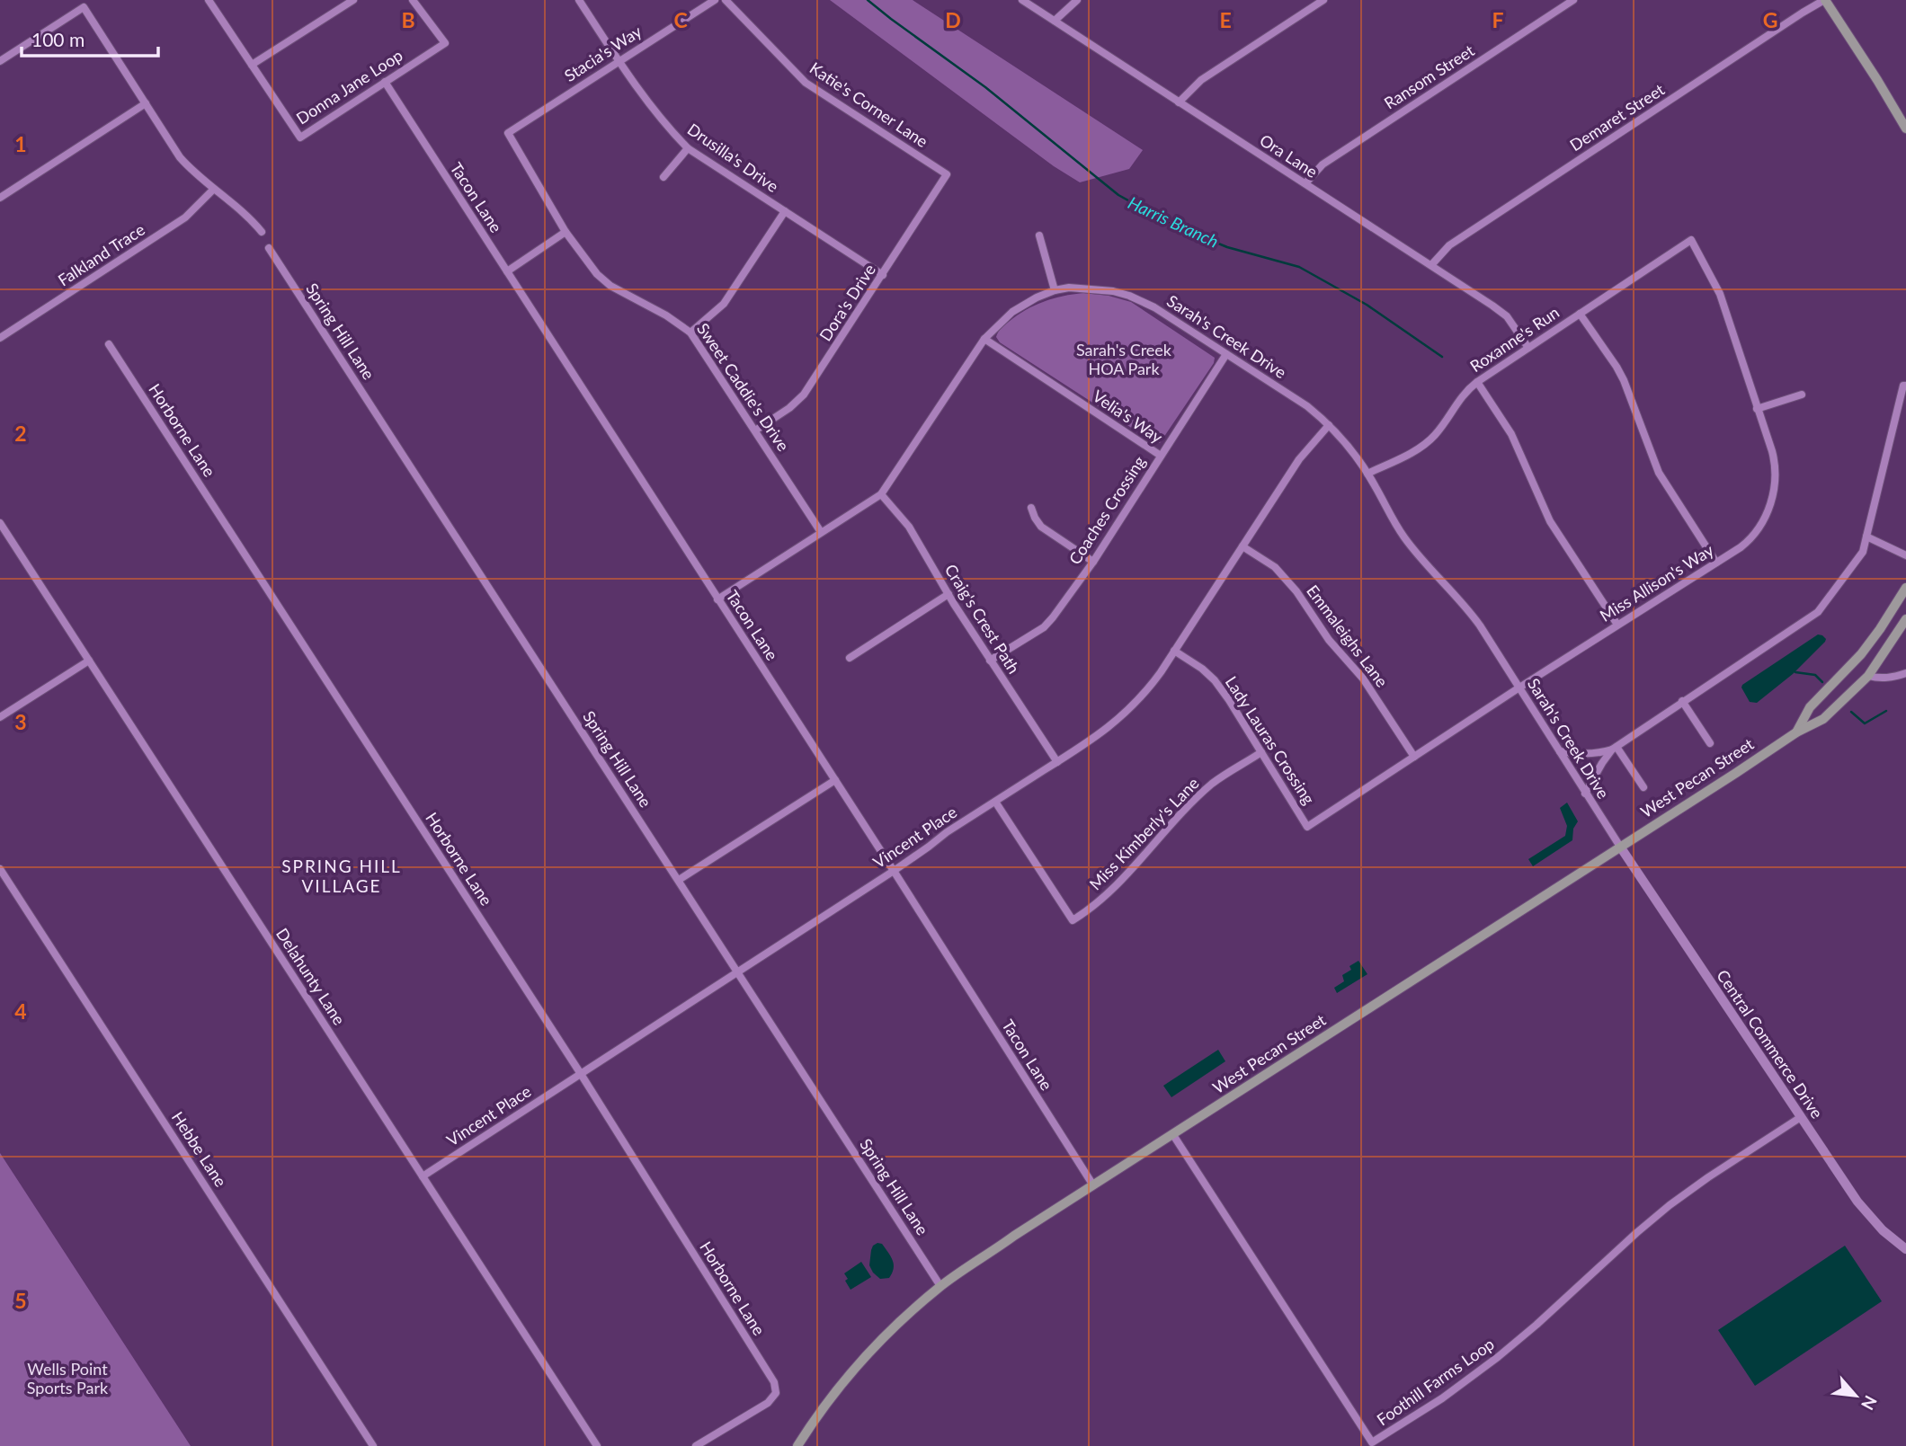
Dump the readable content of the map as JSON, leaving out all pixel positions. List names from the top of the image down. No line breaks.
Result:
{"streets":{"main road":["West Pecan Street"],"street":["Stacia's Way","Ransom Street","Donna Jane Loop","Katie's Corner Lane","Demaret Street","Ora Lane","Drusilla's Drive","Tacon Lane","Falkland Trace","Dora's Drive","Spring Hill Lane","Sarah's Creek Drive","Roxanne's Run","Sweet Caddie's Drive","Velia's Way","Horborne Lane","Coaches Crossing","Miss Allison's Way","Craig's Crest Path","Emmaleighs Lane","Lady Lauras Crossing","Miss Kimberly's Lane","Vincent Place","Delahunty Lane","Central Commerce Drive","Hebbe Lane","Foothill Farms Loop"]},"crossings":[["Stacia's Way","Drusilla's Drive"],["Stacia's Way","Sweet Caddie's Drive"],["Ransom Street","Ora Lane"],["Donna Jane Loop","Tacon Lane"],["Katie's Corner Lane","Dora's Drive"],["Demaret Street","Ora Lane"],["Ora Lane","Roxanne's Run"],["Drusilla's Drive","Dora's Drive"],["Tacon Lane","Sarah's Creek Drive"],["Tacon Lane","West Pecan Street"],["Tacon Lane","Vincent Place"],["Dora's Drive","Sweet Caddie's Drive"],["Spring Hill Lane","West Pecan Street"],["Spring Hill Lane","Vincent Place"],["Sarah's Creek Drive","Roxanne's Run"],["Sarah's Creek Drive","Sweet Caddie's Drive"],["Sarah's Creek Drive","Velia's Way"],["Sarah's Creek Drive","Coaches Crossing"],["Sarah's Creek Drive","Miss Allison's Way"],["Sarah's Creek Drive","Craig's Crest Path"],["Sarah's Creek Drive","West Pecan Street"],["Sarah's Creek Drive","Vincent Place"],["Sarah's Creek Drive","Central Commerce Drive"],["Roxanne's Run","Miss Allison's Way"],["Velia's Way","Coaches Crossing"],["Horborne Lane","Vincent Place"],["Coaches Crossing","Craig's Crest Path"],["Miss Allison's Way","Emmaleighs Lane"],["Miss Allison's Way","Lady Lauras Crossing"],["Craig's Crest Path","Vincent Place"],["Emmaleighs Lane","Vincent Place"],["Lady Lauras Crossing","Miss Kimberly's Lane"],["Lady Lauras Crossing","Vincent Place"],["West Pecan Street","Central Commerce Drive"],["West Pecan Street","Foothill Farms Loop"],["Miss Kimberly's Lane","Vincent Place"],["Vincent Place","Delahunty Lane"],["Central Commerce Drive","Foothill Farms Loop"]],"districts":["SPRING HILL VILLAGE"],"water":["Harris Branch"],"parks":["Sarah's Creek HOA Park","Wells Point Sports Park"],"scale_bar":"100 m","north":"bottom right","grid":{"columns":["B","C","D","E","F","G"],"rows":["1","2","3","4","5"]}}
